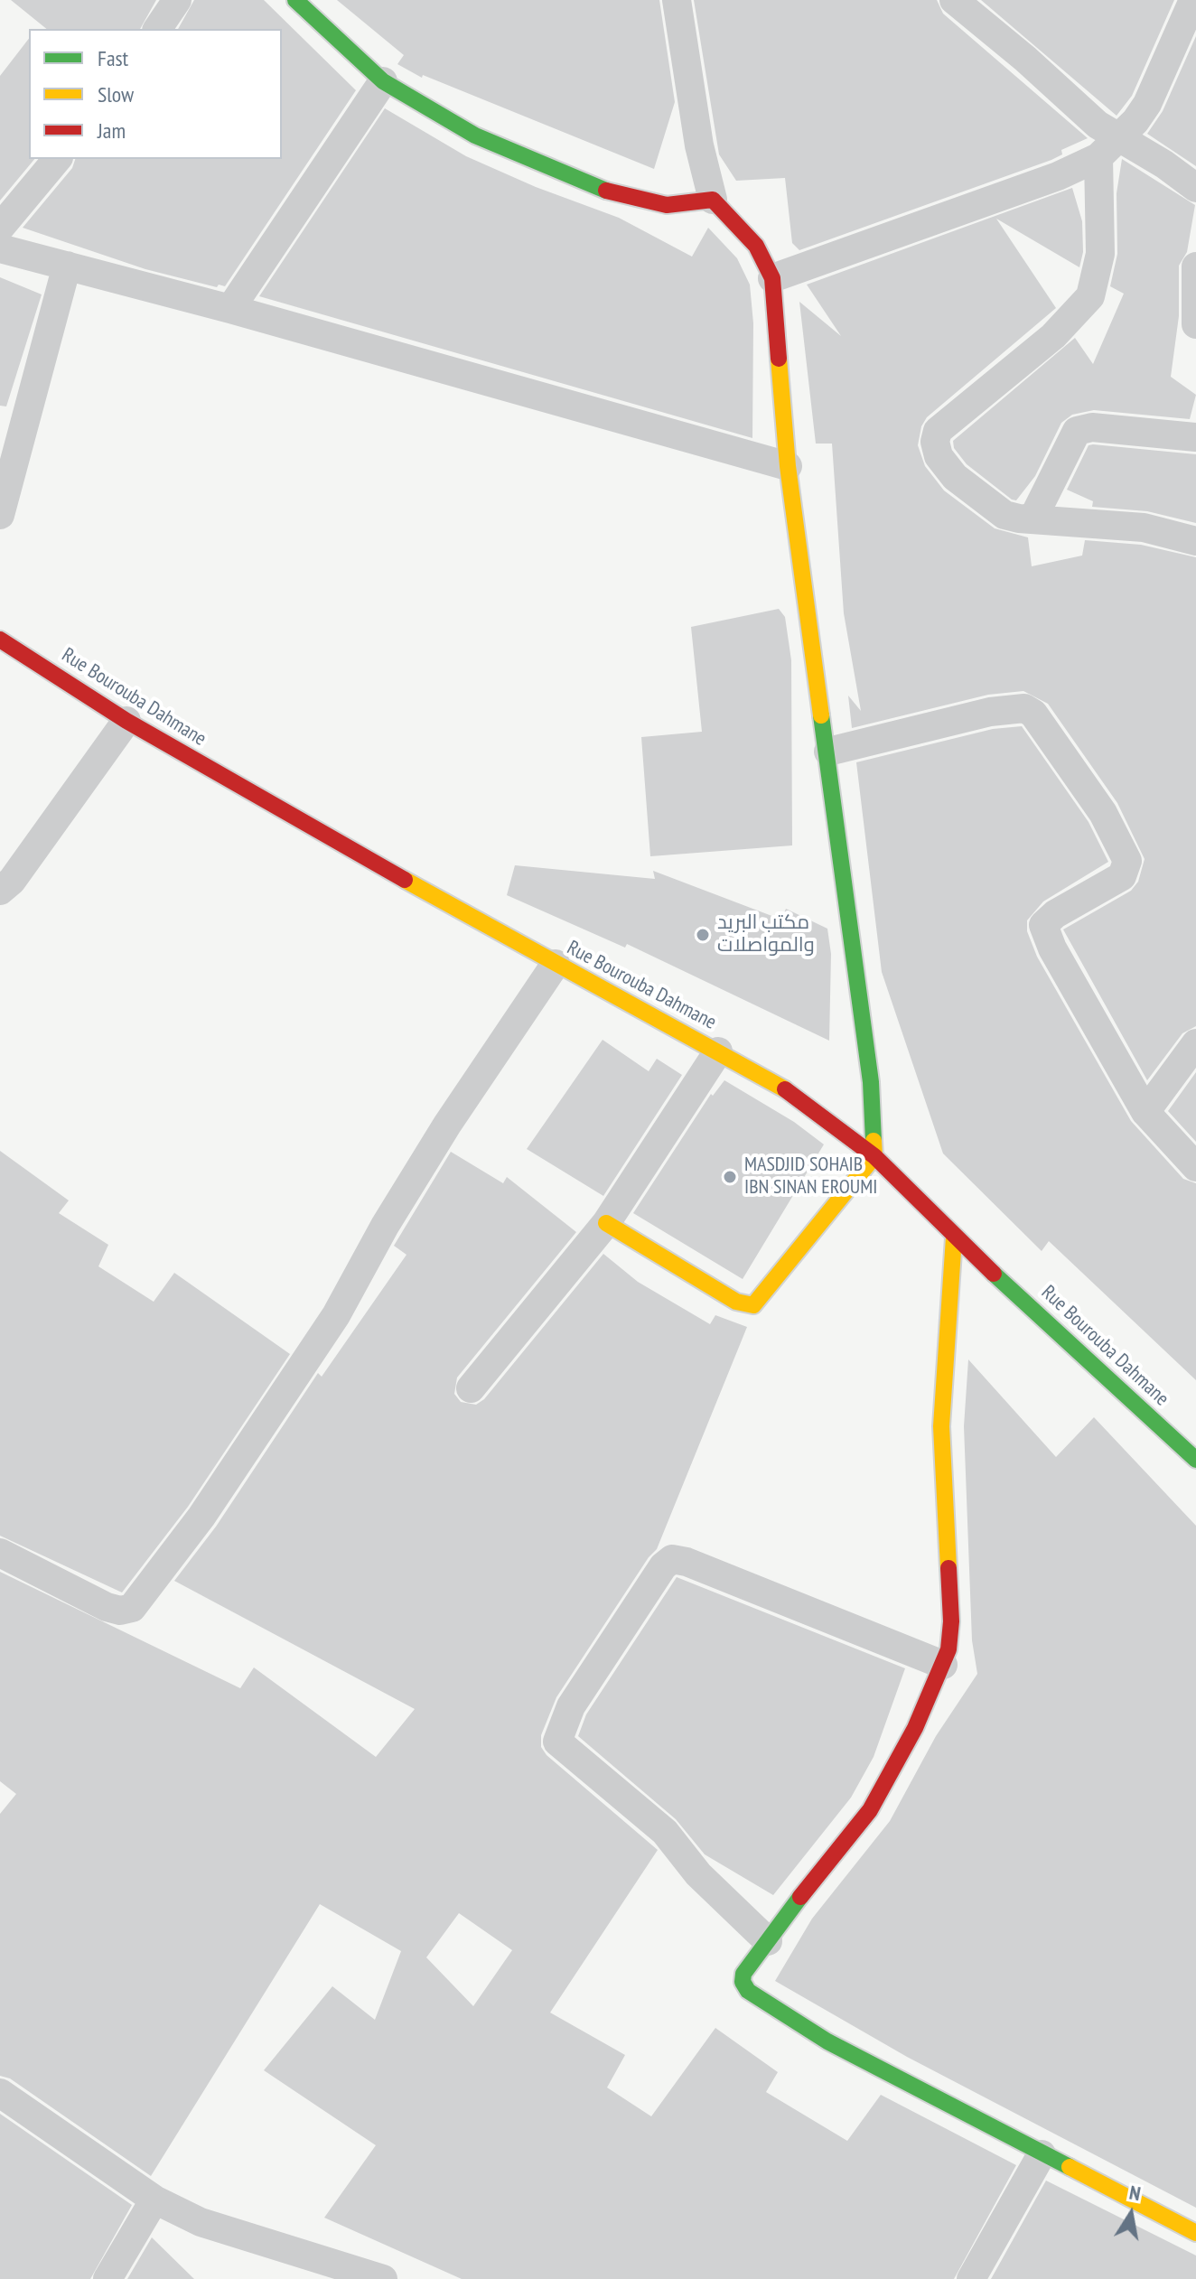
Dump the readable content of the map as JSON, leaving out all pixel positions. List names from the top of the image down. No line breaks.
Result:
{"streets":{"street":["Rue Bourouba Dahmane"]},"places":["مكتب البريد والمواصلات","MASDJID SOHAIB IBN SINAN EROUMI"],"legend":["Fast","Slow","Jam"],"north":"top"}
